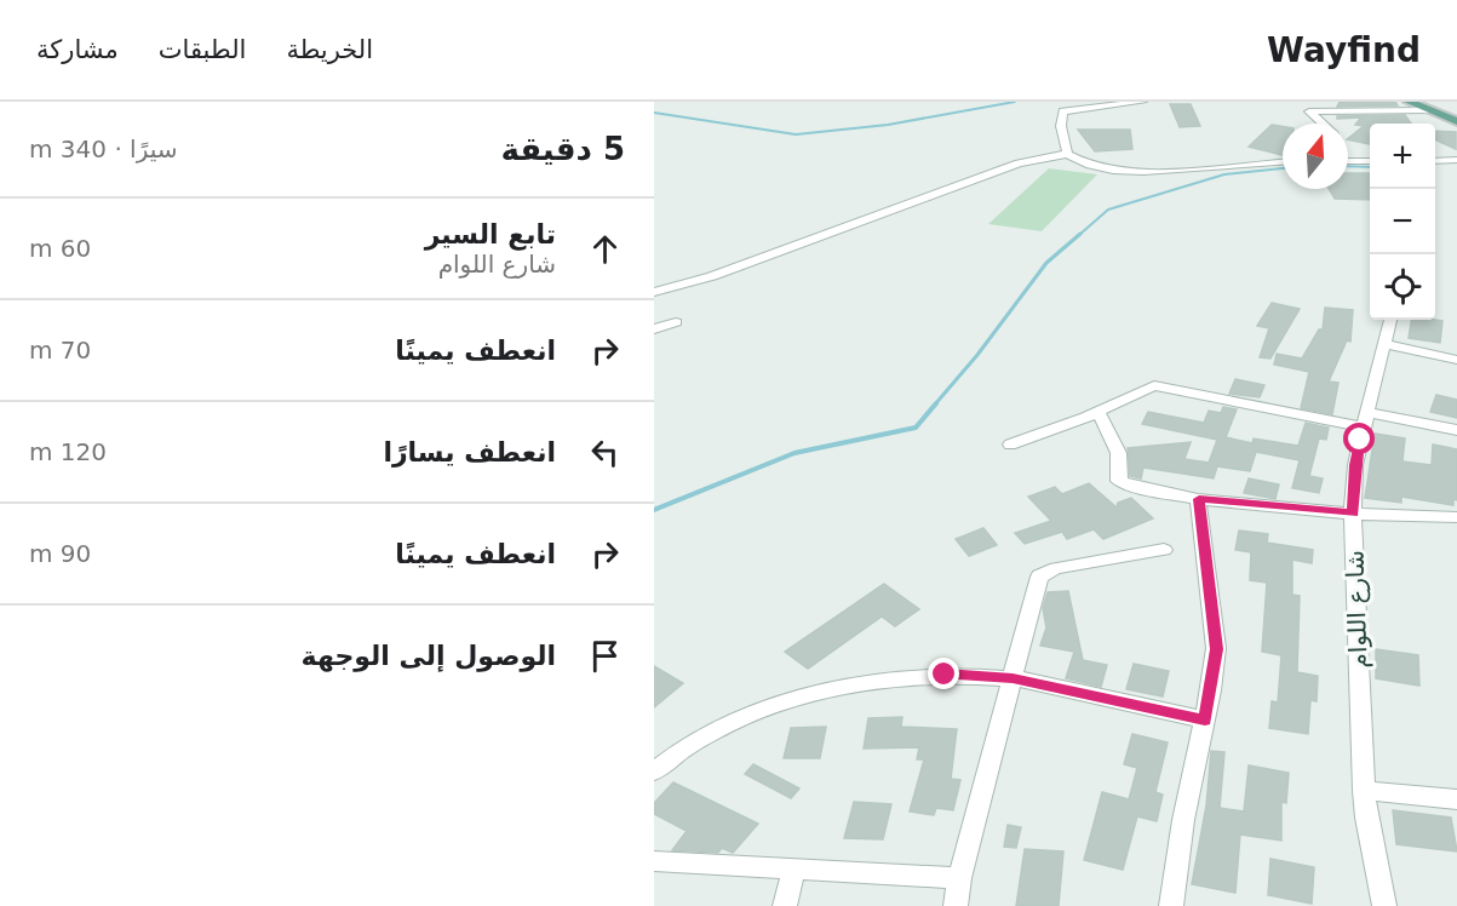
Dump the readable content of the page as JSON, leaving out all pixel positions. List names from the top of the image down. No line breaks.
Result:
{"streets":{"street":["شارع اللوام"]},"north":"top","page":{"header":"Wayfind","nav":["الخريطة","الطبقات","مشاركة"],"heading":["5 دقيقة","سيرًا · 340 m"],"map_buttons":["+","−"],"list":[["تابع السير","شارع اللوام","60 m"],["انعطف يمينًا","70 m"],["انعطف يسارًا","120 m"],["انعطف يمينًا","90 m"],"الوصول إلى الوجهة"]}}
